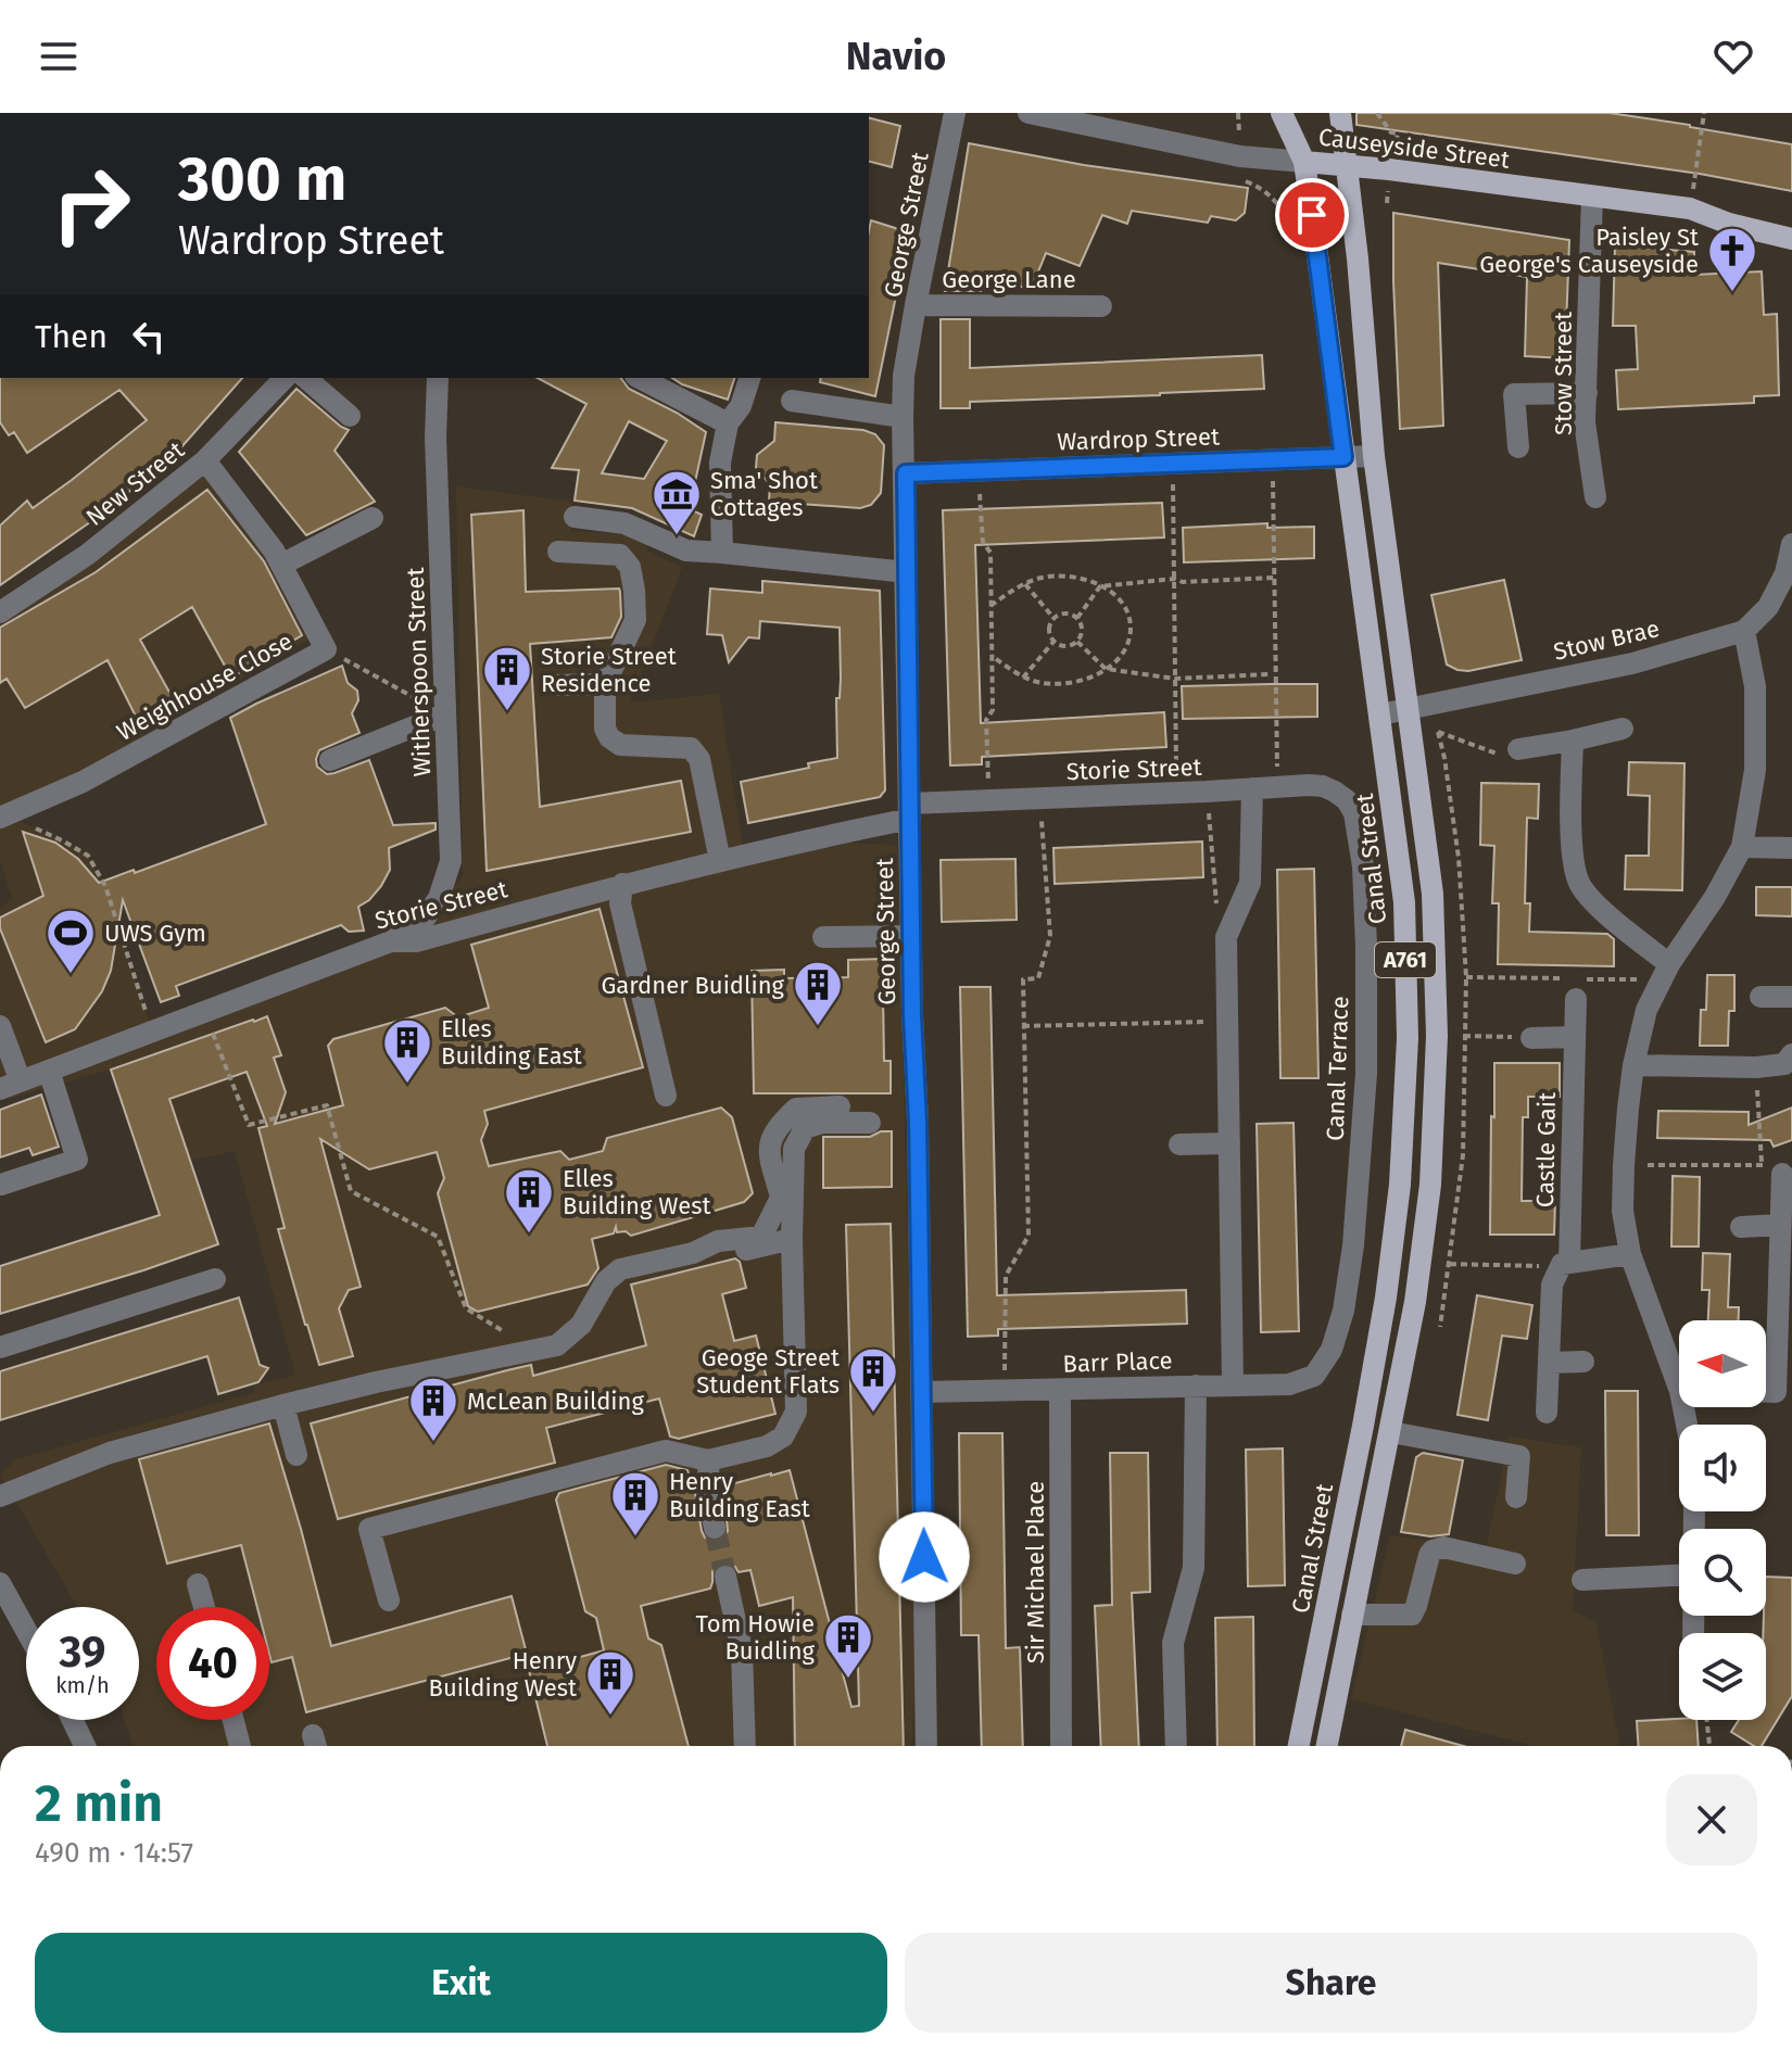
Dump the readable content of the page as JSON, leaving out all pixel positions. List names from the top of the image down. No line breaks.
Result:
{"streets":{"main road":["Causeyside Street","Canal Street","A761"],"street":["George Street","George Lane","Stow Street","Wardrop Street","New Street","Stow Brae","Witherspoon Street","Weighhouse Close","Storie Street","Canal Terrace","Castle Gait","Barr Place","Sir Michael Place"]},"crossings":[["Causeyside Street","Stow Street"],["Causeyside Street","Canal Street"],["Causeyside Street","A761"],["George Street","George Lane"],["George Street","Wardrop Street"],["George Street","Storie Street"],["George Street","Barr Place"],["Wardrop Street","Canal Street"],["Wardrop Street","A761"],["New Street","Weighhouse Close"],["Stow Brae","Canal Street"],["Stow Brae","A761"],["Witherspoon Street","Storie Street"],["Storie Street","Canal Terrace"],["Canal Street","A761"],["Canal Terrace","Barr Place"],["Barr Place","Sir Michael Place"]],"places":{"church":["Paisley St George's Causeyside"],"museum":["Sma' Shot Cottages"],"building":["Storie Street Residence","Gardner Buidling","Elles Building East","Elles Building West","Geoge Street Student Flats","McLean Building","Henry Building East","Tom Howie Buidling","Henry Building West"],"sports":["UWS Gym"]},"north":"left","page":{"header":"Navio","turn":["300 m","Wardrop Street"],"then":"Then","speed":"39 km/h","limit":"40","heading":["2 min","490 m · 14:57"],"buttons":["Exit","Share"]}}
